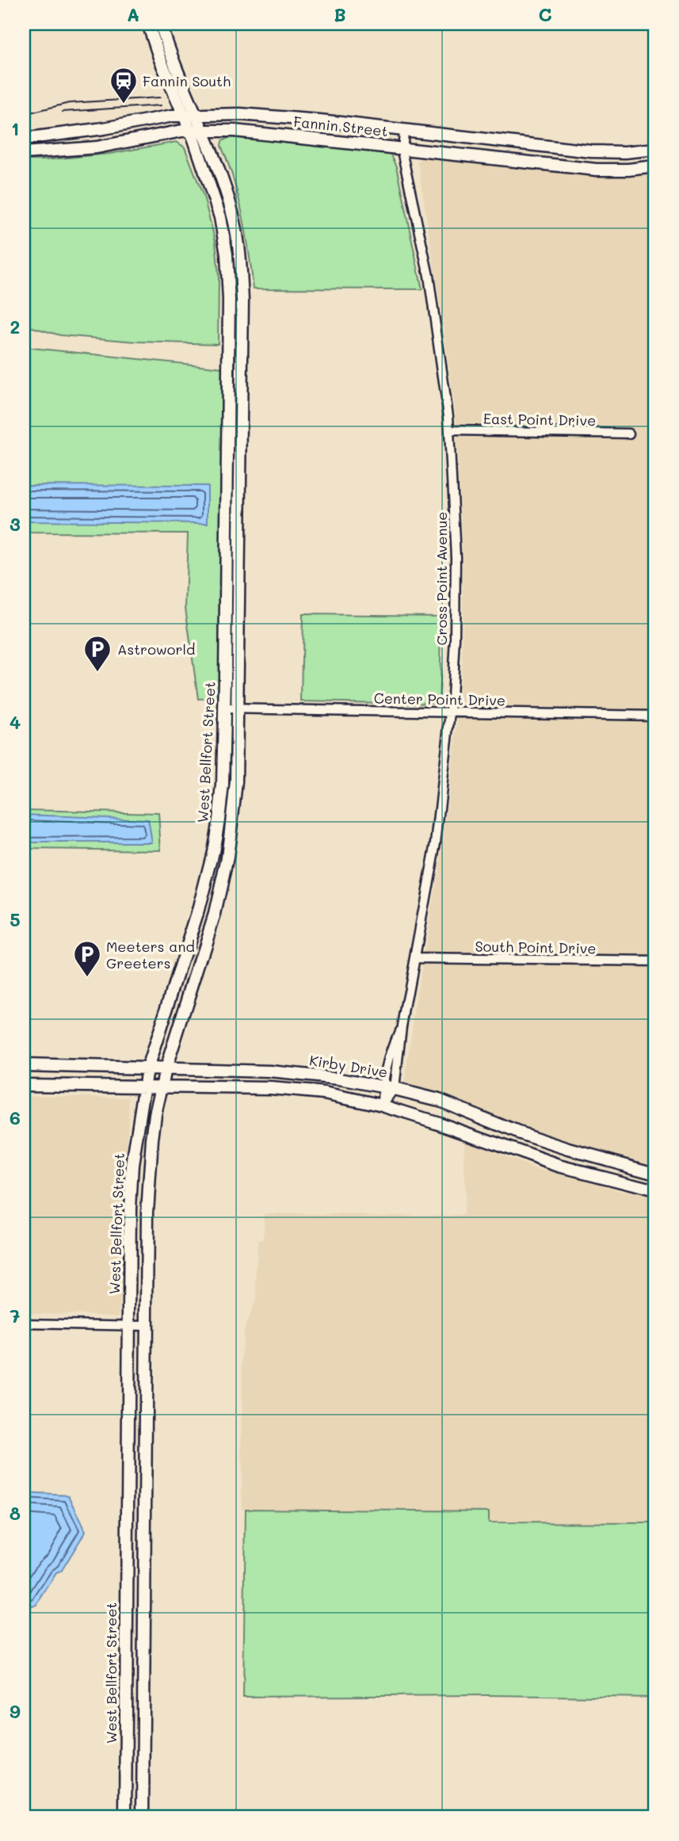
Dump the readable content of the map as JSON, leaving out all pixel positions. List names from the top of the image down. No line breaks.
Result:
{"streets":{"main road":["Fannin Street","West Bellfort Street","Kirby Drive"],"street":["East Point Drive","Cross Point Avenue","Center Point Drive","South Point Drive"]},"crossings":[["Fannin Street","Cross Point Avenue"],["Fannin Street","West Bellfort Street"],["East Point Drive","Cross Point Avenue"],["Cross Point Avenue","Center Point Drive"],["Cross Point Avenue","South Point Drive"],["Cross Point Avenue","Kirby Drive"],["Center Point Drive","West Bellfort Street"],["West Bellfort Street","Kirby Drive"]],"places":{"station":["Fannin South"],"parking":["Astroworld","Meeters and Greeters"]},"grid":{"columns":["A","B","C"],"rows":["1","2","3","4","5","6","7","8","9"]}}
